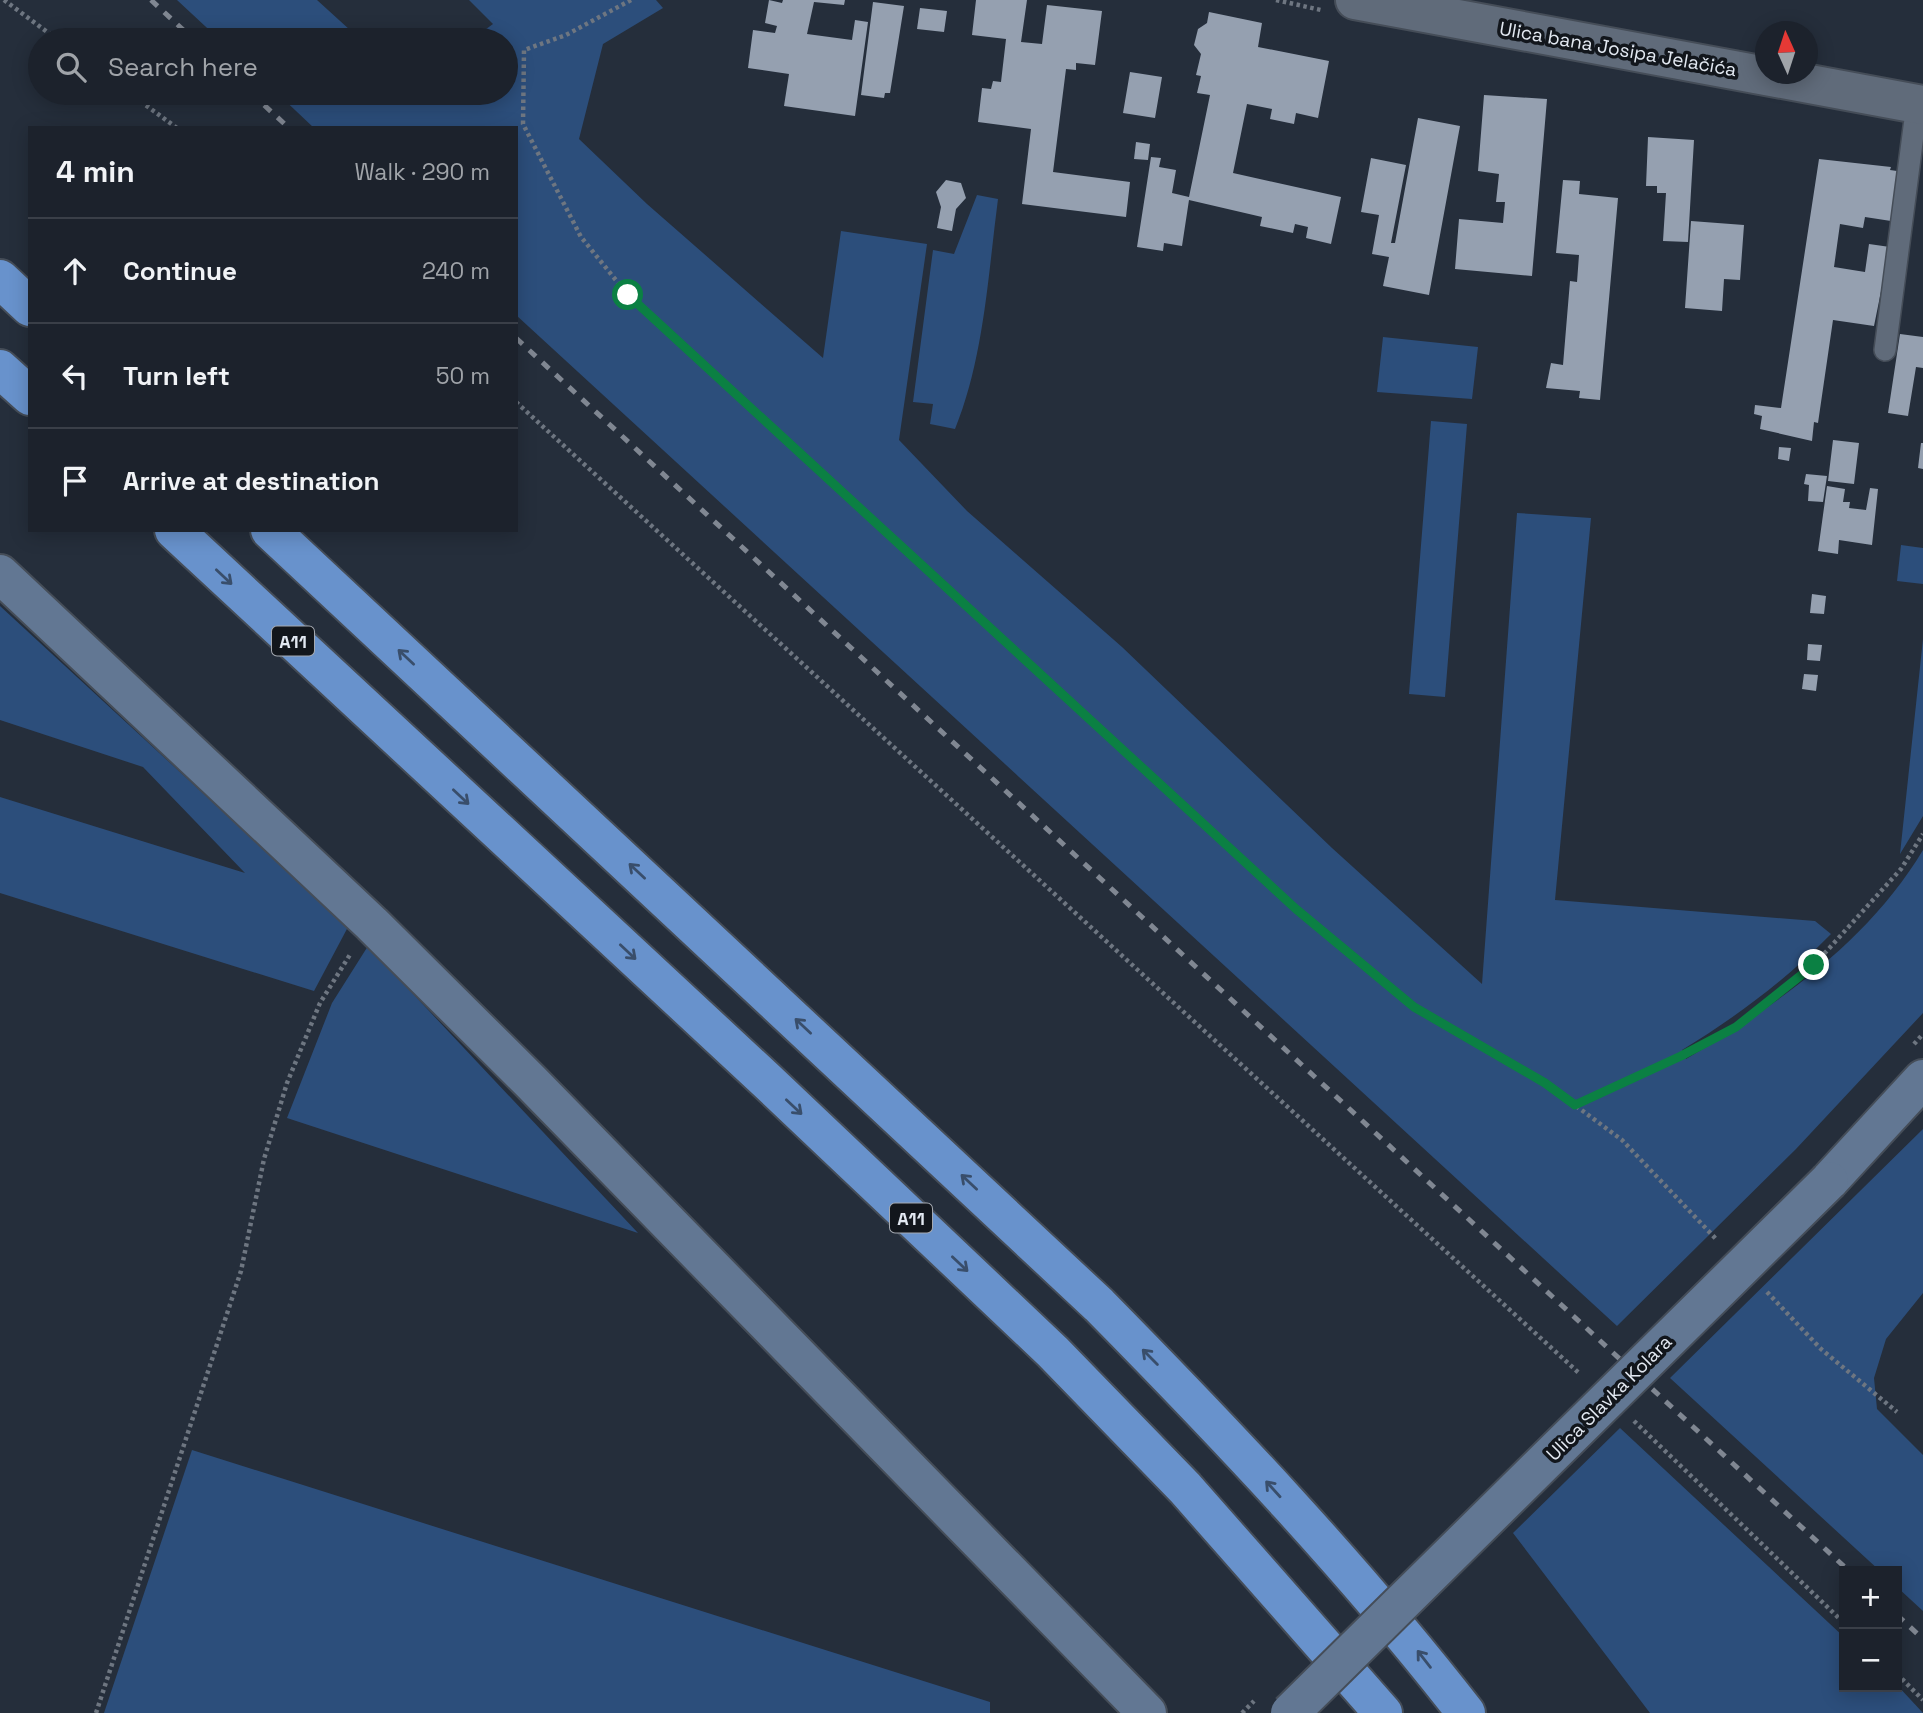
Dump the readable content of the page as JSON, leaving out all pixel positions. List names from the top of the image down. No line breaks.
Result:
{"streets":{"highway":["A11"],"street":["Ulica bana Josipa Jelačića","Ulica Slavka Kolara"]},"north":"top","page":{"search":"Search here","heading":["4 min","Walk · 290 m"],"list":[["Continue","240 m"],["Turn left","50 m"],"Arrive at destination"],"map_buttons":["+","−"]}}
